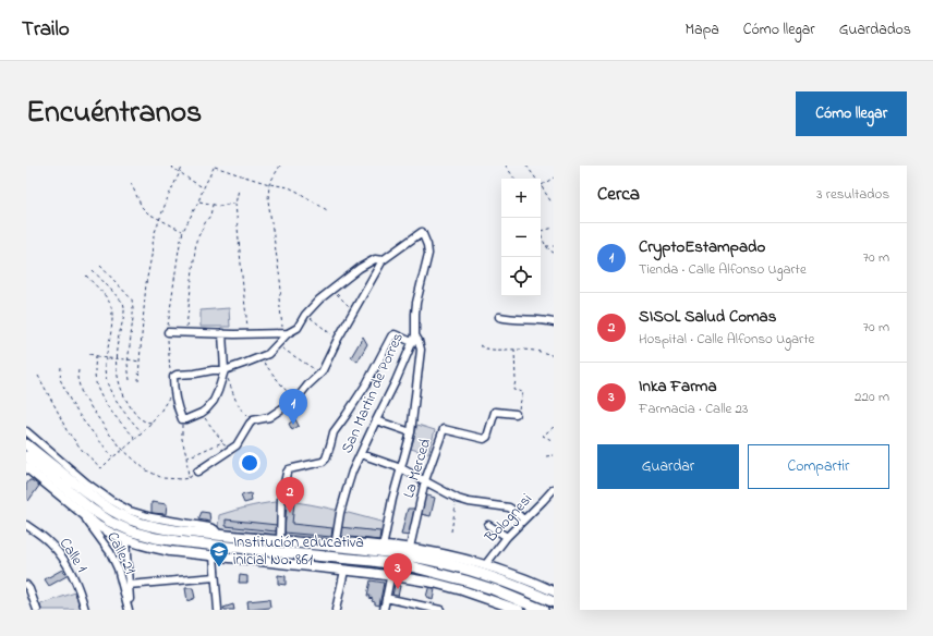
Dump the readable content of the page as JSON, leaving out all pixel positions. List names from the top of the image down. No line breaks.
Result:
{"streets":{"street":["San Martin de Porres","La Merced","Bolognesi","Calle 21","Calle 1"]},"places":{"school or university":["Institución educativa inicial No. 861"]},"page":{"header":"Trailo","nav":["Mapa","Cómo llegar","Guardados"],"title":"Encuéntranos","buttons":["Cómo llegar",["Guardar","Compartir"]],"heading":["Cerca","3 resultados"],"map_buttons":["+","−"],"list":[{"mark":"1","name":"CryptoEstampado","note":"Tienda · Calle Alfonso Ugarte","value":"70 m"},{"mark":"2","name":"SISOL Salud Comas","note":"Hospital · Calle Alfonso Ugarte","value":"70 m"},{"mark":"3","name":"Inka Farma","note":"Farmacia · Calle 23","value":"220 m"}],"pins":["1","2","3"]}}
